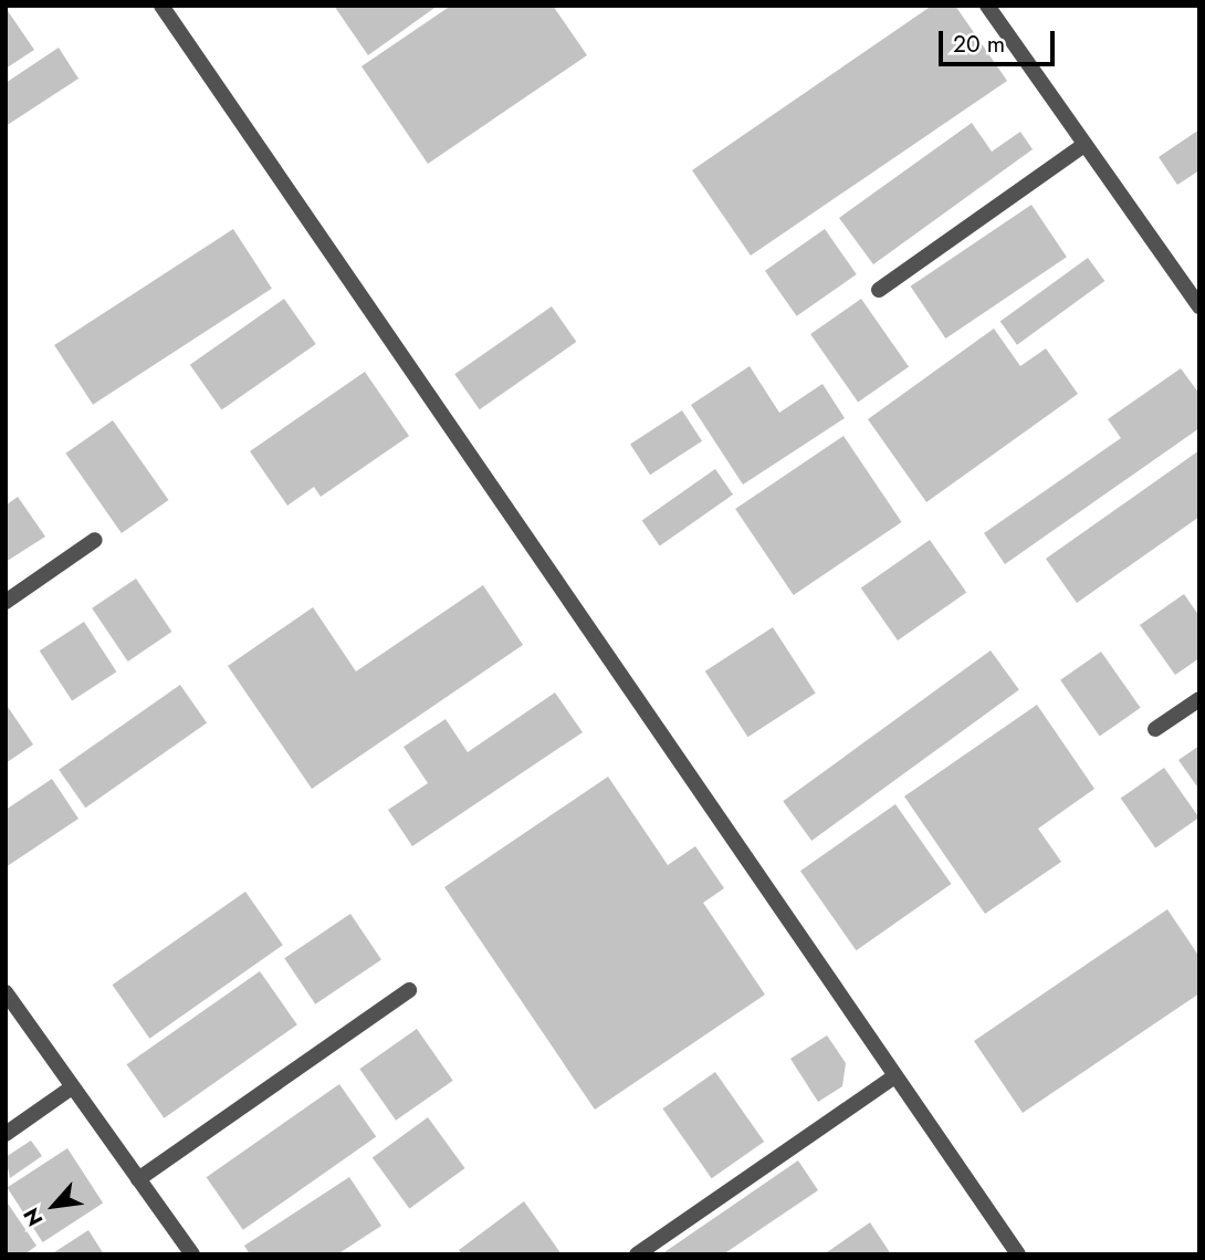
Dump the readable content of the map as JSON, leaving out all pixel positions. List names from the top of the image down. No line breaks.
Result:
{"scale_bar":"20 m","north":"bottom left"}
